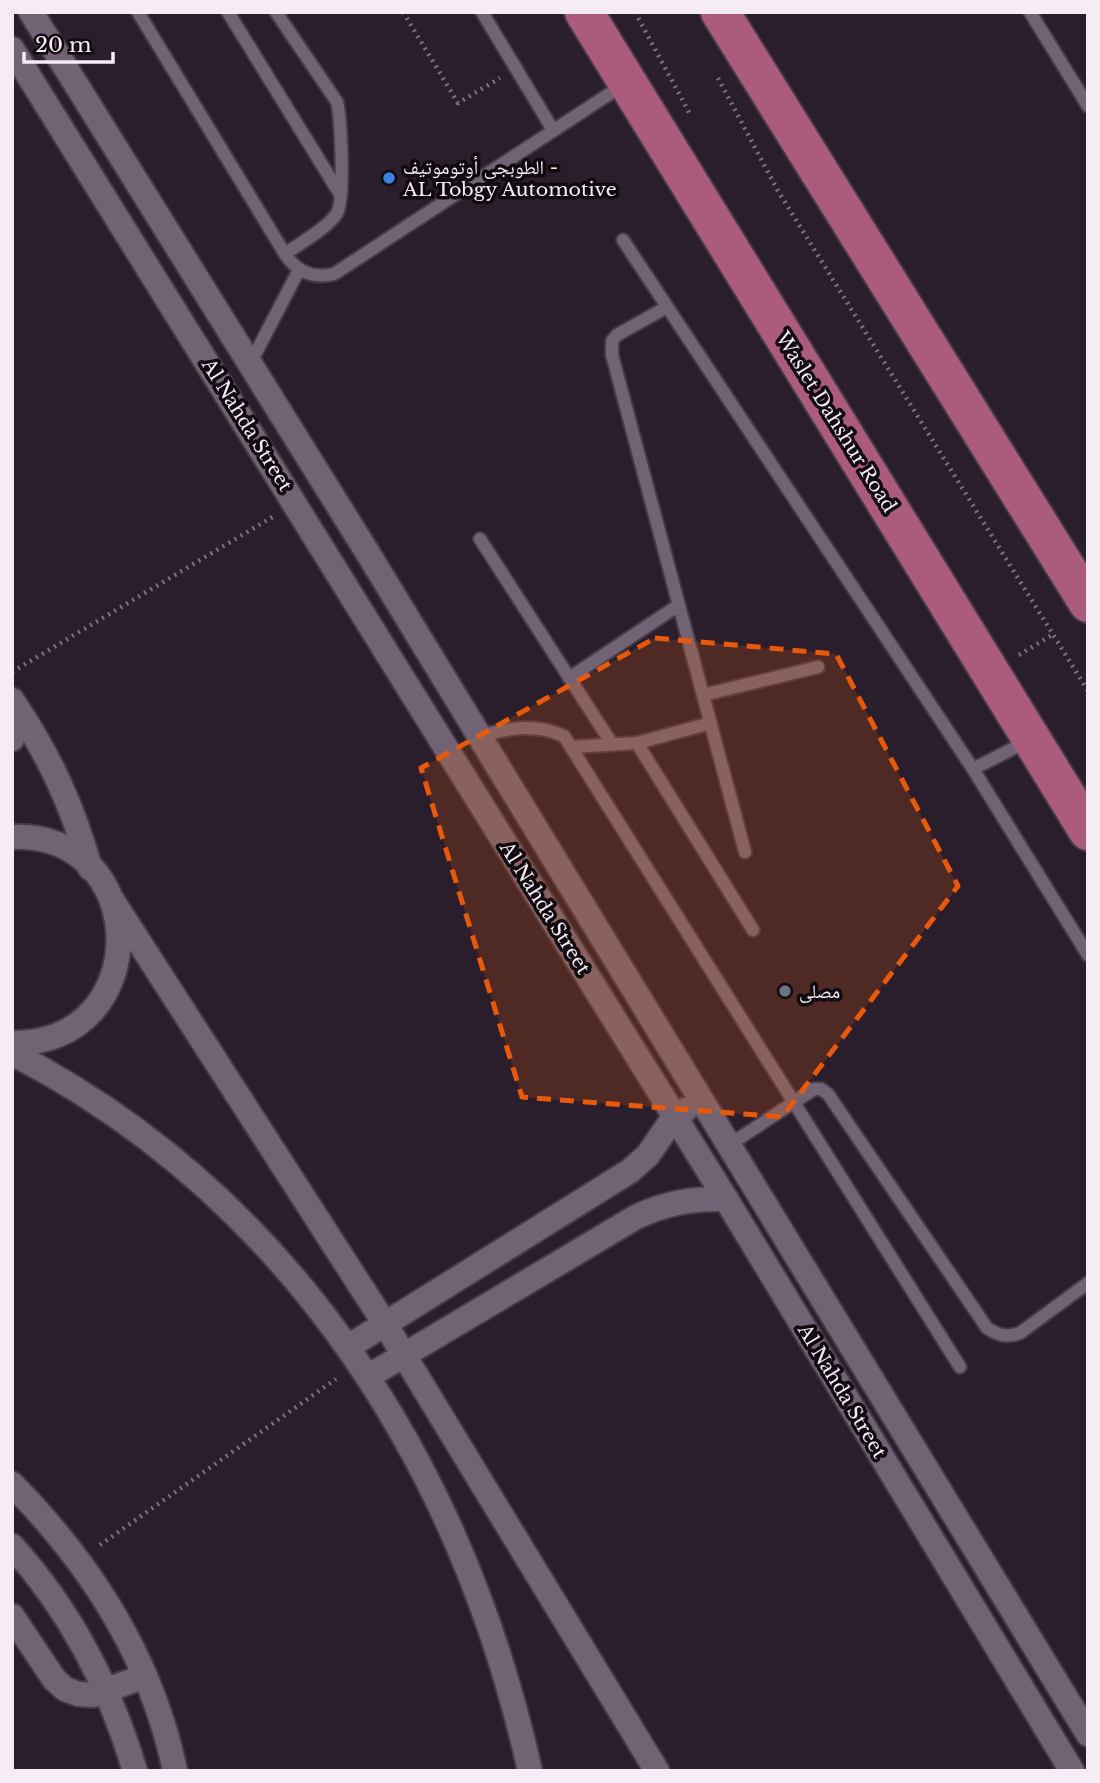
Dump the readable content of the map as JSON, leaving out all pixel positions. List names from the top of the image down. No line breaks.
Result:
{"streets":{"main road":["Waslet Dahshur Road"],"street":["Al Nahda Street"]},"places":["الطوبجى أوتوموتيف - AL Tobgy Automotive","مصلى"],"scale_bar":"20 m"}
